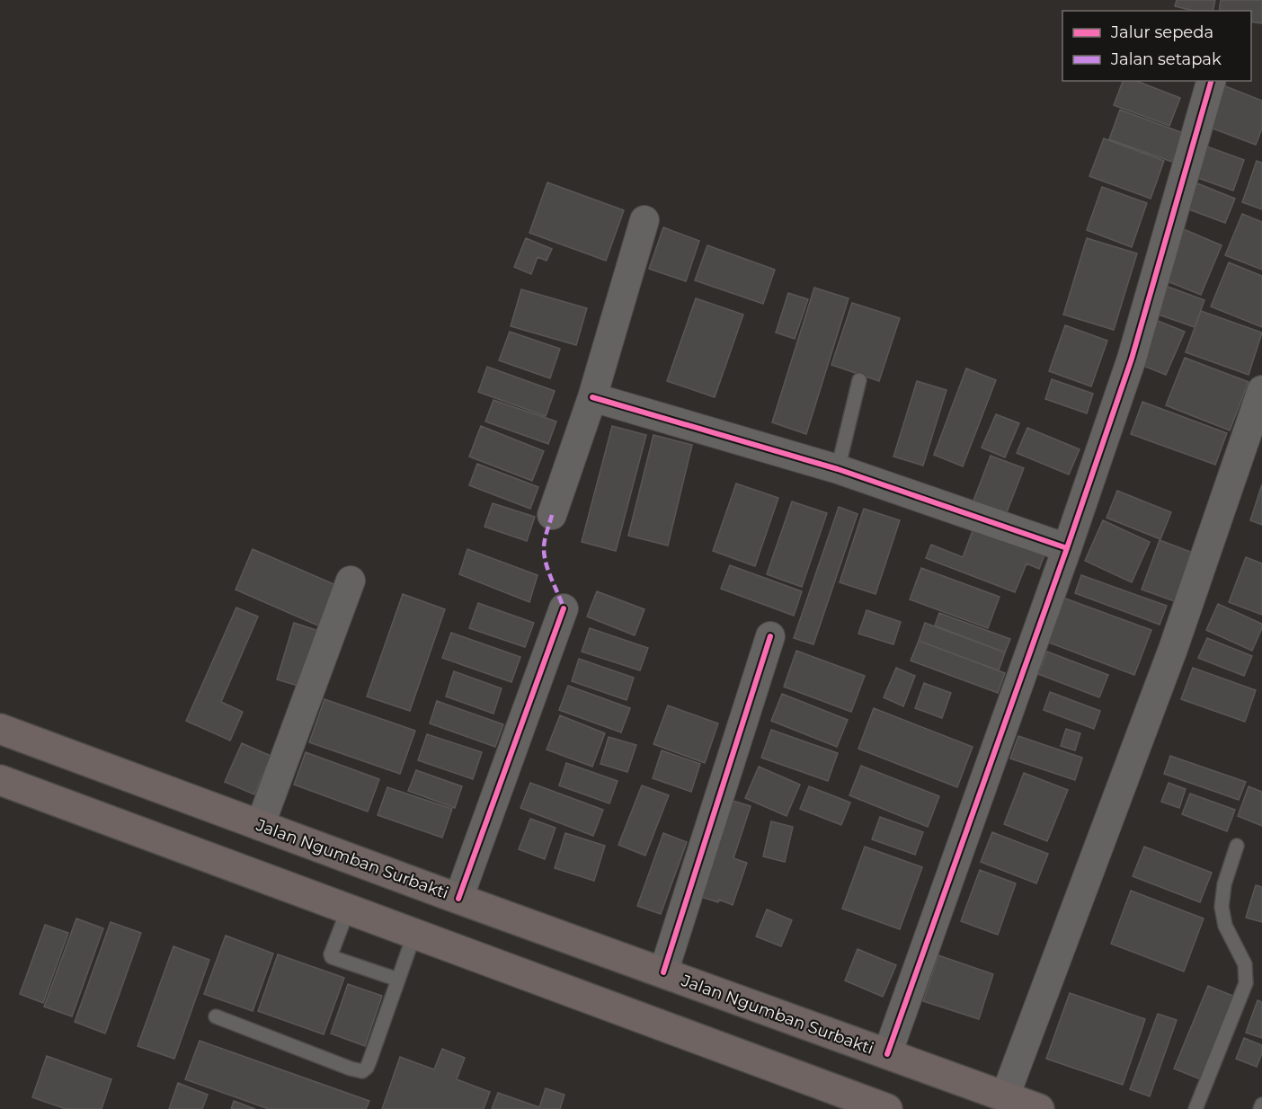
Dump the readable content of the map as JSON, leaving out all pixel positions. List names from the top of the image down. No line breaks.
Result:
{"streets":{"highway":["Jalan Ngumban Surbakti"]},"legend":["Jalur sepeda","Jalan setapak"]}
